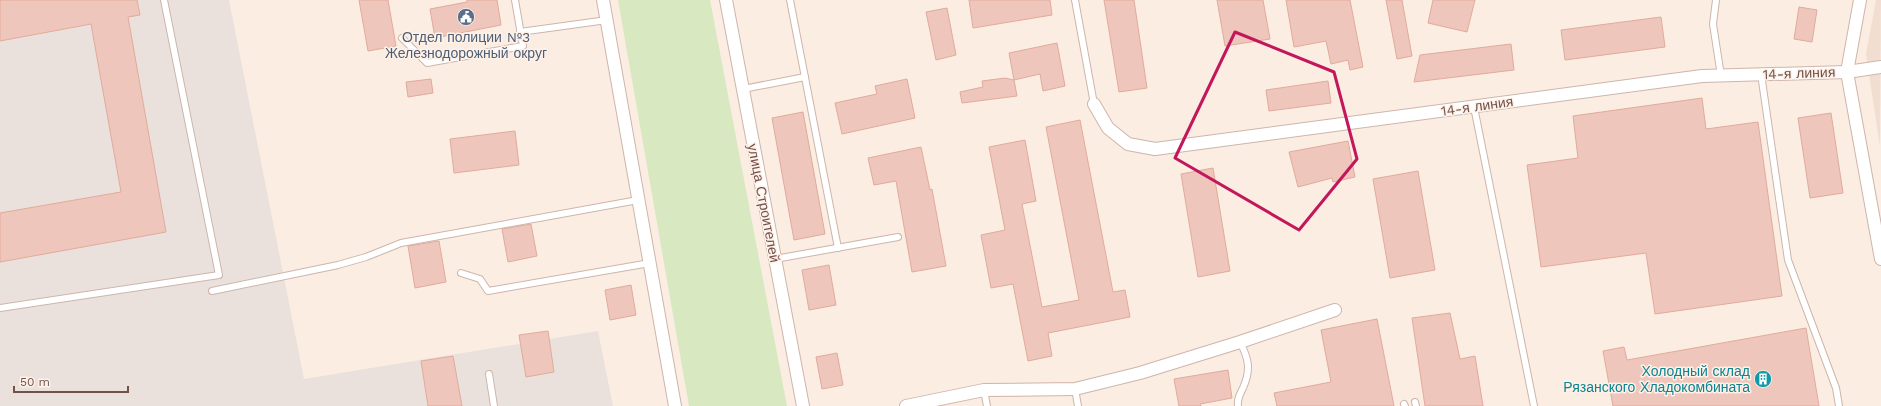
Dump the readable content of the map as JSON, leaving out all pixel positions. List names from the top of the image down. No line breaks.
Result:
{"streets":{"street":["14-я линия","улица Строителей"]},"places":{"public building":["Отдел полиции №3 Железнодорожный округ"],"building":["Холодный склад Рязанского Хладокомбината"]},"scale_bar":"50 m"}
